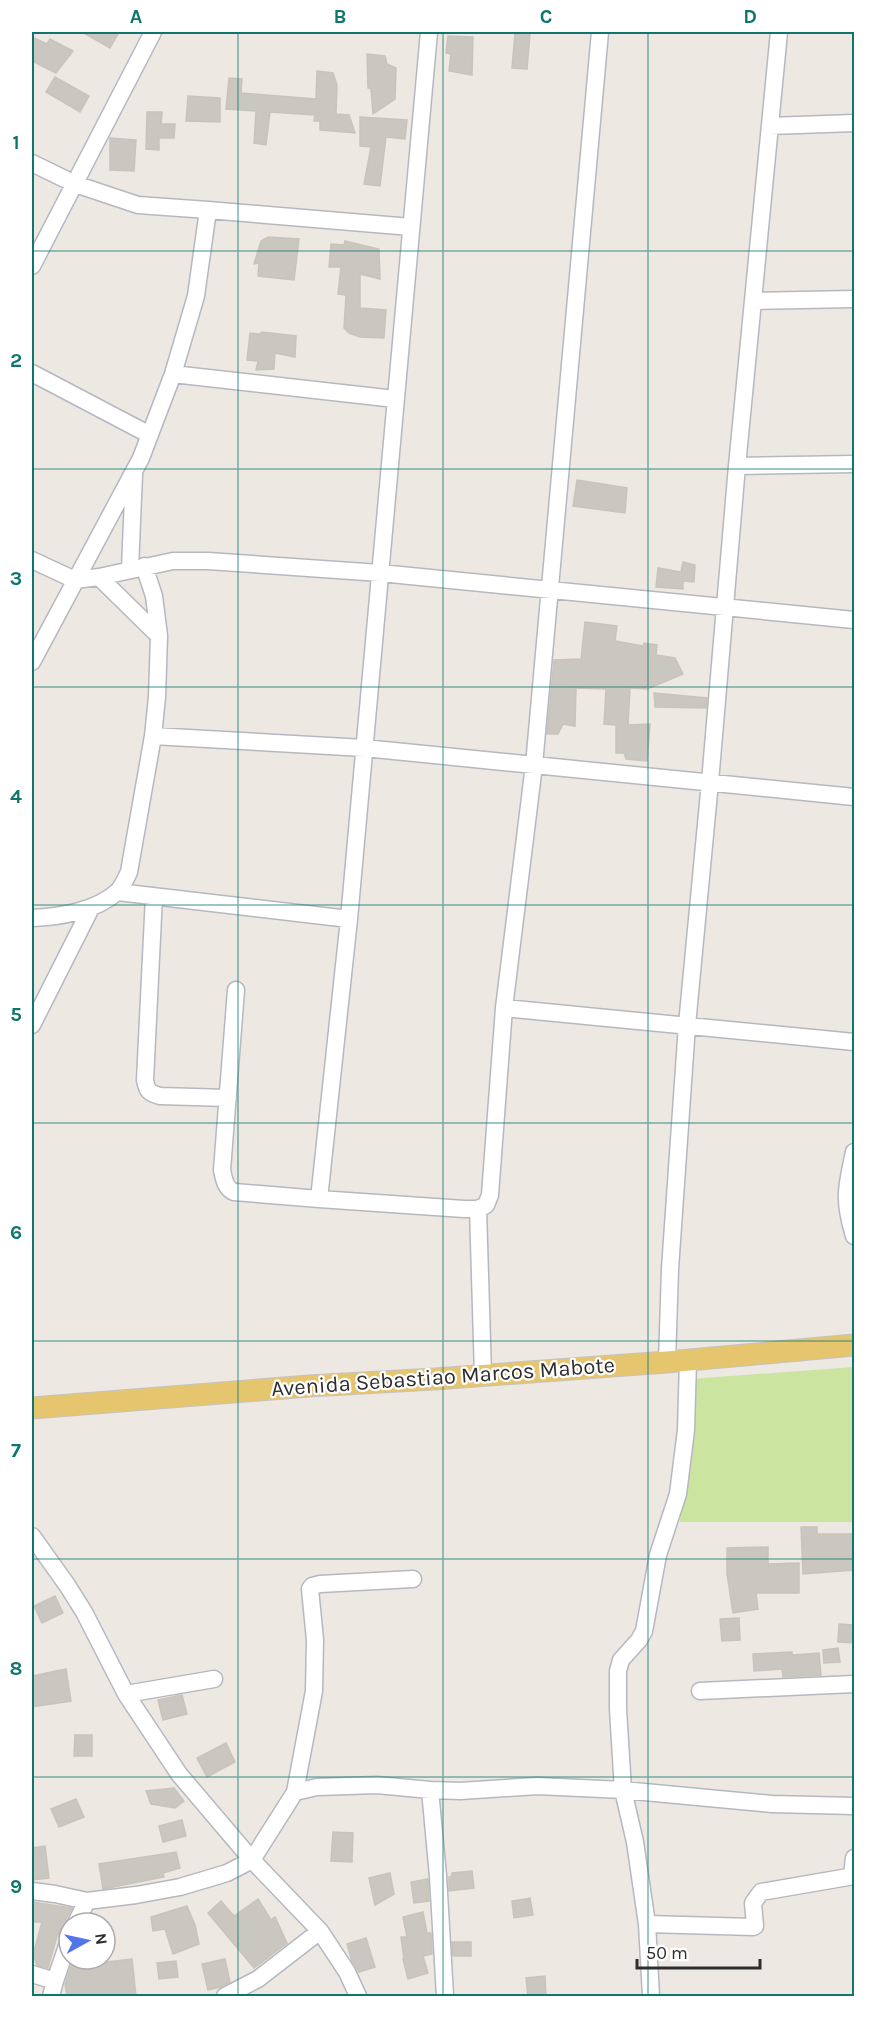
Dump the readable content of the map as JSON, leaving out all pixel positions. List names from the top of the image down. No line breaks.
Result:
{"streets":{"main road":["Avenida Sebastiao Marcos Mabote"]},"scale_bar":"50 m","north":"right","grid":{"columns":["A","B","C","D"],"rows":["1","2","3","4","5","6","7","8","9"]}}
